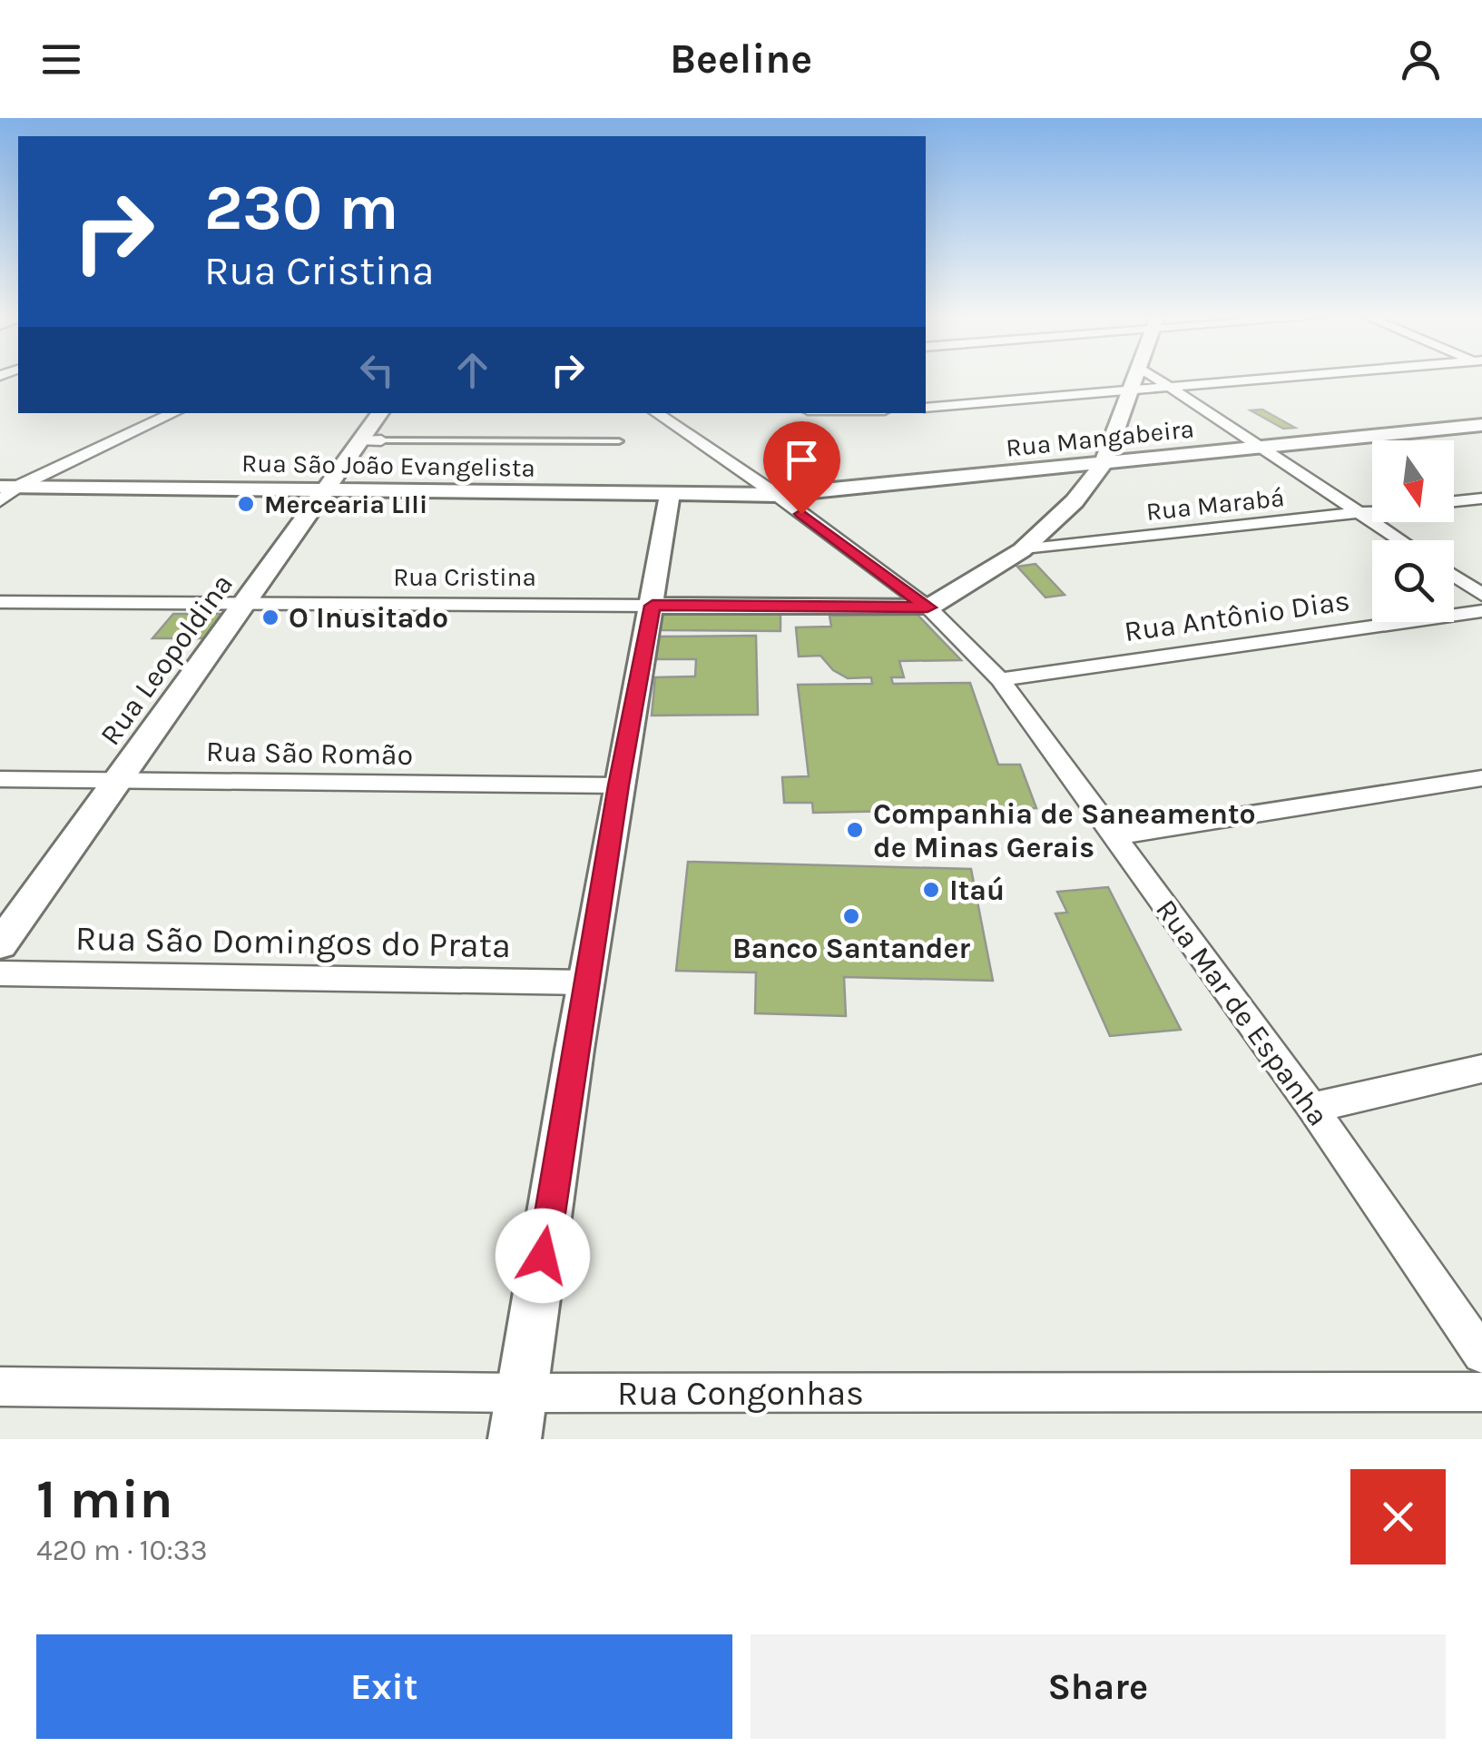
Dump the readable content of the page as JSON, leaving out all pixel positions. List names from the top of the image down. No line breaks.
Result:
{"streets":{"street":["Rua Mangabeira","Rua São João Evangelista","Rua Marabá","Rua Cristina","Rua Antônio Dias","Rua Leopoldina","Rua São Romão","Rua São Domingos do Prata","Rua Mar de Espanha","Rua Congonhas"]},"crossings":[["Rua Mangabeira","Rua São João Evangelista"],["Rua Mangabeira","Rua Mar de Espanha"],["Rua São João Evangelista","Rua Leopoldina"],["Rua São João Evangelista","Rua Mar de Espanha"],["Rua Cristina","Rua Leopoldina"],["Rua Cristina","Rua Mar de Espanha"],["Rua Antônio Dias","Rua Mar de Espanha"],["Rua Leopoldina","Rua São Romão"]],"places":["Mercearia LIli","O Inusitado","Companhia de Saneamento de Minas Gerais","Itaú","Banco Santander"],"north":"bottom","page":{"header":"Beeline","turn":["230 m","Rua Cristina"],"heading":["1 min","420 m · 10:33"],"buttons":["Exit","Share"]}}
